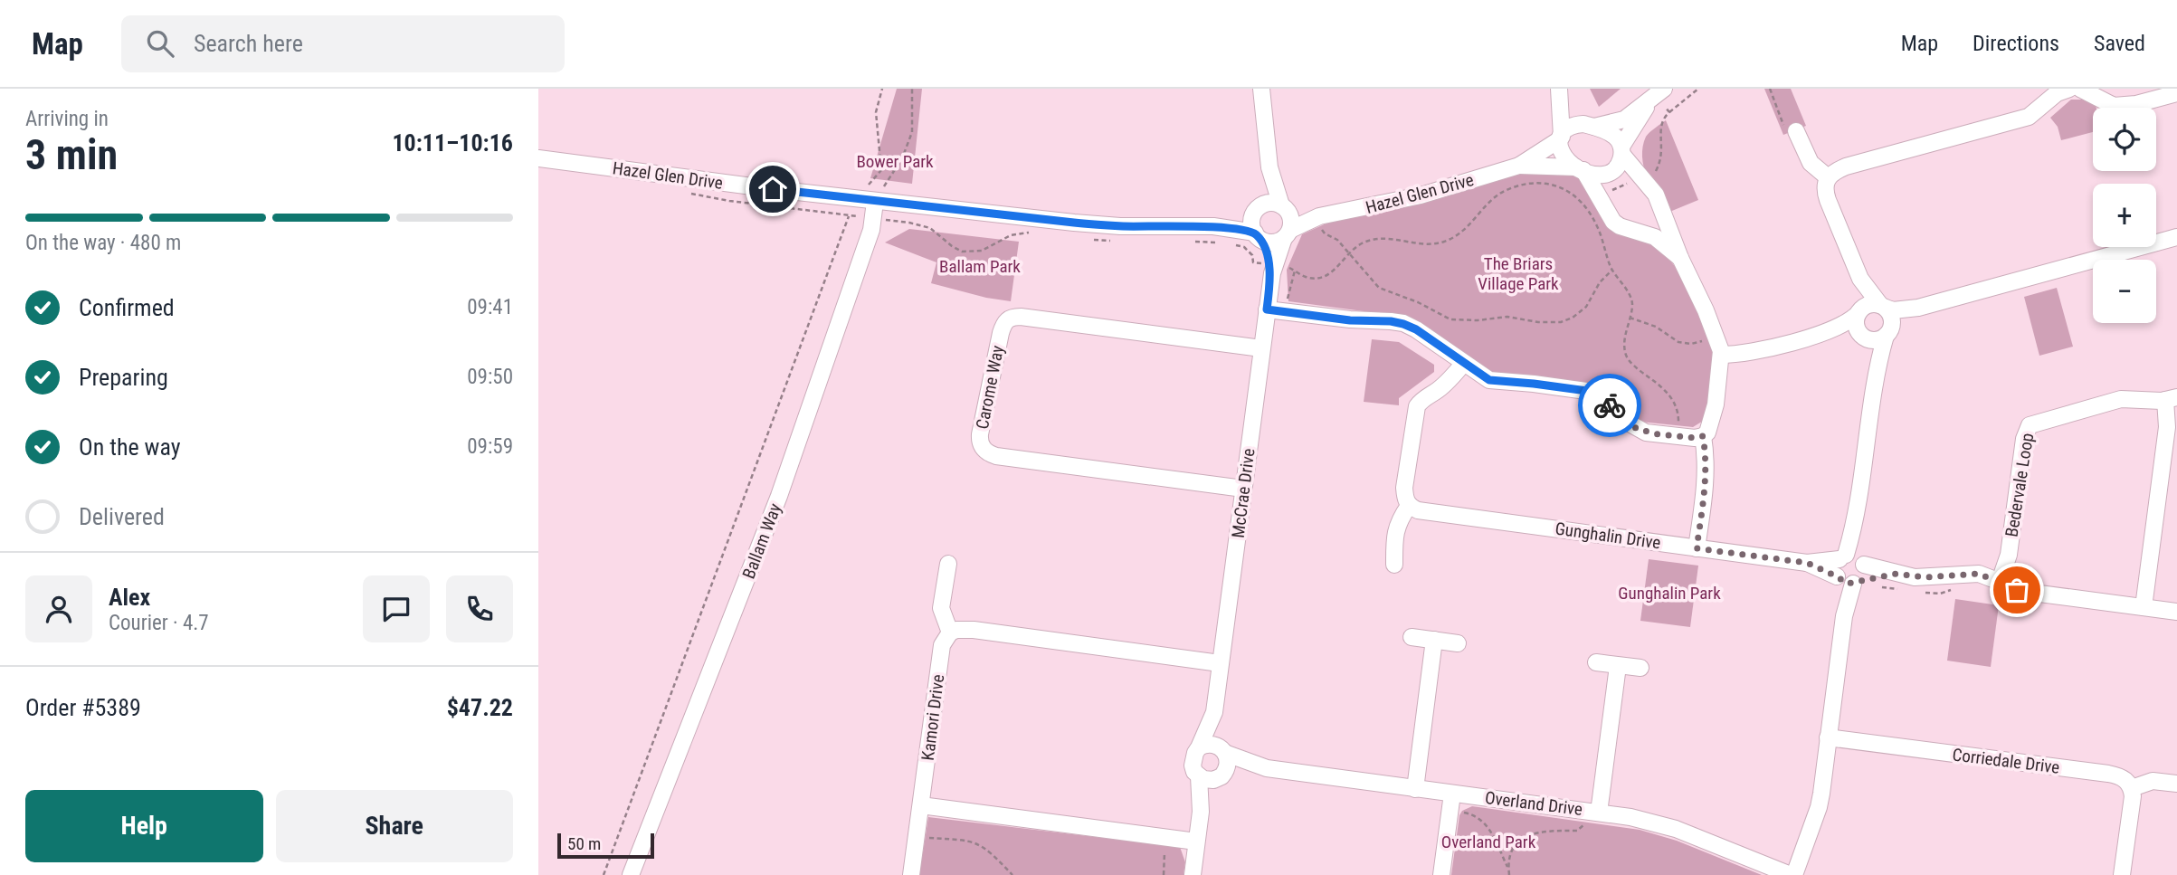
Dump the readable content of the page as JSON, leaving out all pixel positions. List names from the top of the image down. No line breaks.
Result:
{"streets":{"street":["Hazel Glen Drive","Carome Way","Bedervale Loop","McCrae Drive","Gunghalin Drive","Ballam Way","Kamori Drive","Corriedale Drive","Overland Drive"]},"crossings":[["Hazel Glen Drive","McCrae Drive"],["Hazel Glen Drive","Ballam Way"],["Carome Way","McCrae Drive"],["Bedervale Loop","Gunghalin Drive"],["McCrae Drive","Overland Drive"]],"parks":["Bower Park","The Briars Village Park","Ballam Park","Gunghalin Park","Overland Park"],"scale_bar":"50 m","page":{"header":"Map","search":"Search here","nav":["Map","Directions","Saved"],"heading":["3 min","Arriving in","10:11–10:16"],"panel":["Alex","Courier · 4.7","Order #5389","$47.22"],"map_buttons":["+","−"],"bar":"On the way · 480 m","list":[["Confirmed","09:41"],["Preparing","09:50"],["On the way","09:59"],"Delivered"],"buttons":["Help","Share"],"scale":"50 m"}}
